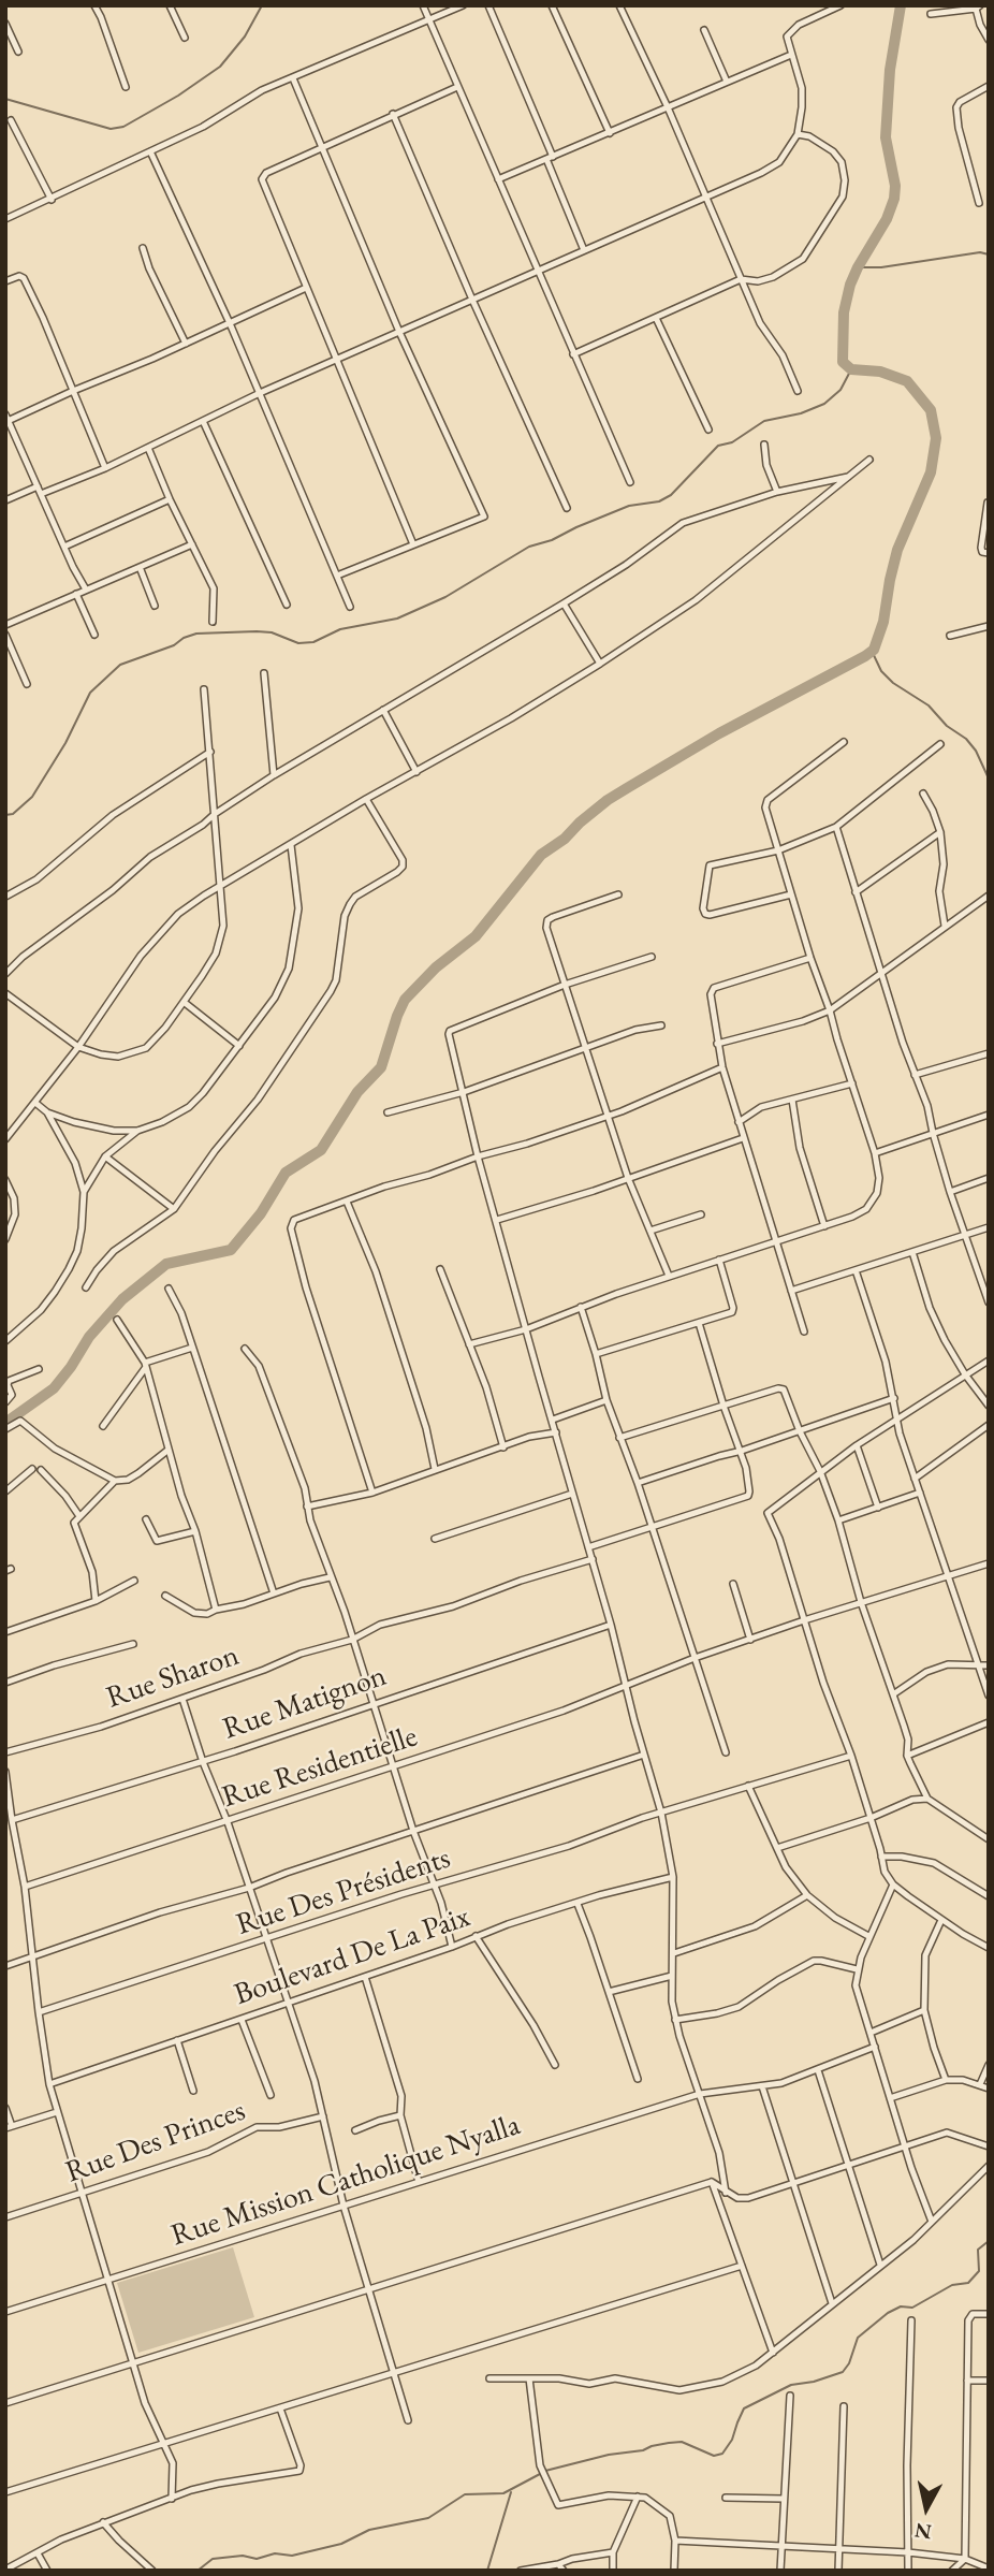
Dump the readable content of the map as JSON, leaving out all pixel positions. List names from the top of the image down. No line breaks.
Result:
{"streets":{"street":["Rue Sharon","Rue Matignon","Rue Residentielle","Rue Des Présidents","Boulevard De La Paix","Rue Des Princes","Rue Mission Catholique Nyalla"]},"north":"bottom"}
